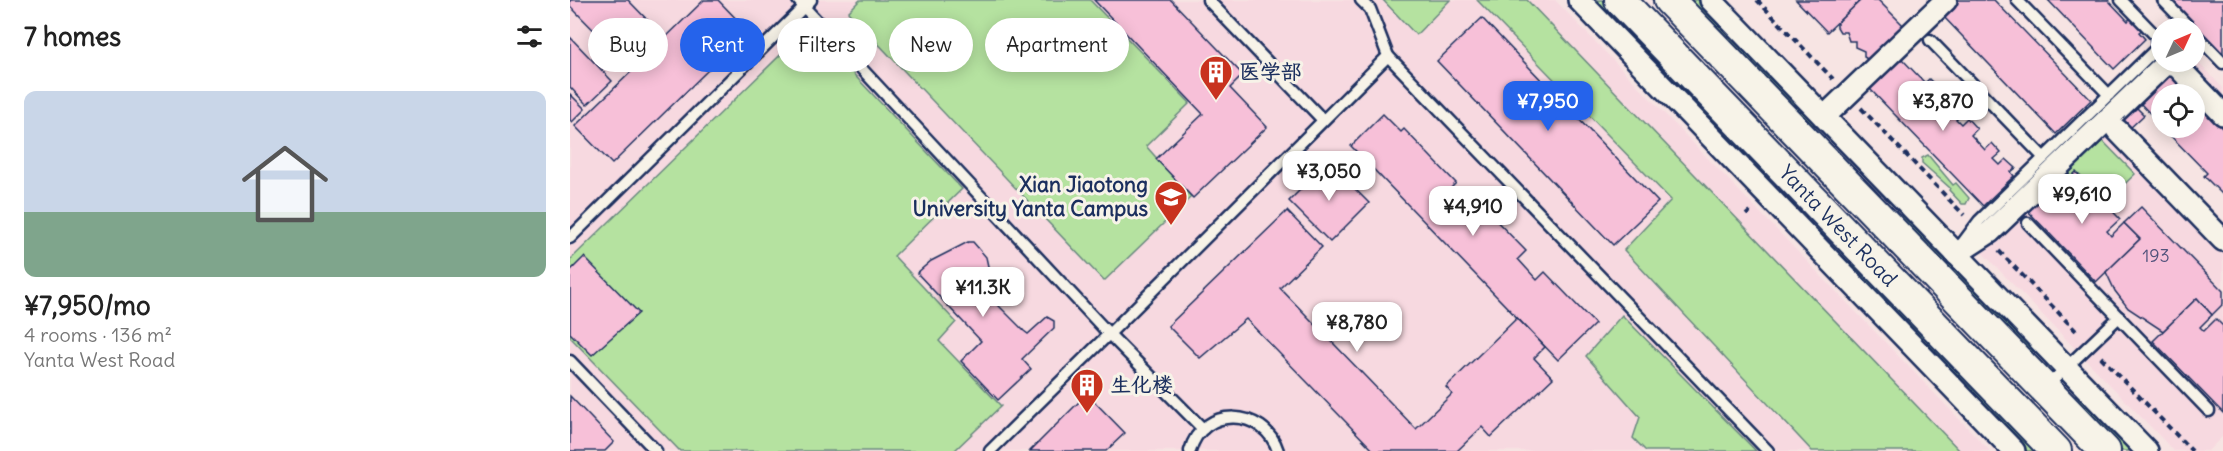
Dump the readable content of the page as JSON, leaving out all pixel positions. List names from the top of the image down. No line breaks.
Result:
{"streets":{"main road":["Yanta West Road"]},"places":{"building":["医学部","生化楼"],"school or university":["Xian Jiaotong University Yanta Campus"]},"house_numbers":["193"],"north":"top right","page":{"heading":"7 homes","chip":["Buy","Rent","Filters","New","Apartment"],"list":[{"name":"¥7,950/mo","note":"4 rooms · 136 m² · Yanta West Road"}],"price":["¥7,950","¥3,870","¥3,050","¥9,610","¥4,910","¥11.3K","¥8,780"]}}
